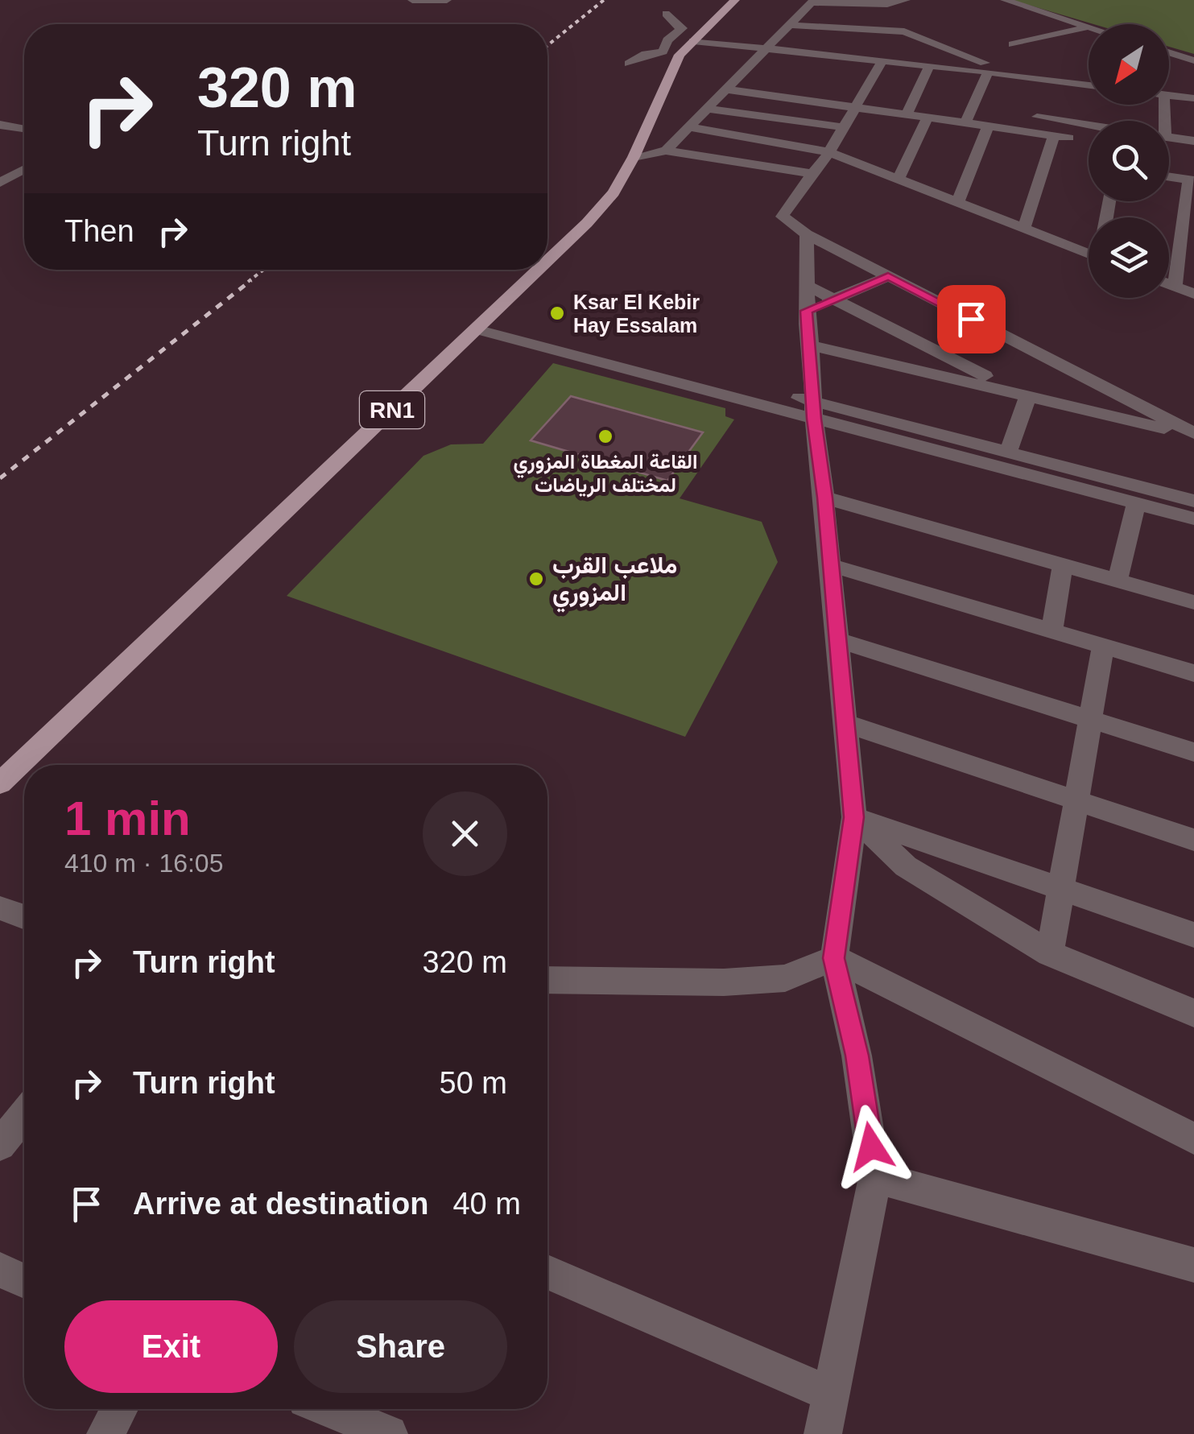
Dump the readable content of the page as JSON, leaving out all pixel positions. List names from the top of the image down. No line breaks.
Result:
{"streets":{"main road":["RN1"]},"places":["Ksar El Kebir Hay Essalam","القاعة المغطاة المزوري لمختلف الرياضات","ملاعب القرب المزوري"],"north":"bottom left","page":{"turn":["320 m","Turn right"],"then":"Then","heading":["1 min","410 m · 16:05"],"list":[{"name":"Turn right","value":"320 m"},{"name":"Turn right","value":"50 m"},{"name":"Arrive at destination","value":"40 m"}],"buttons":["Exit","Share"]}}
